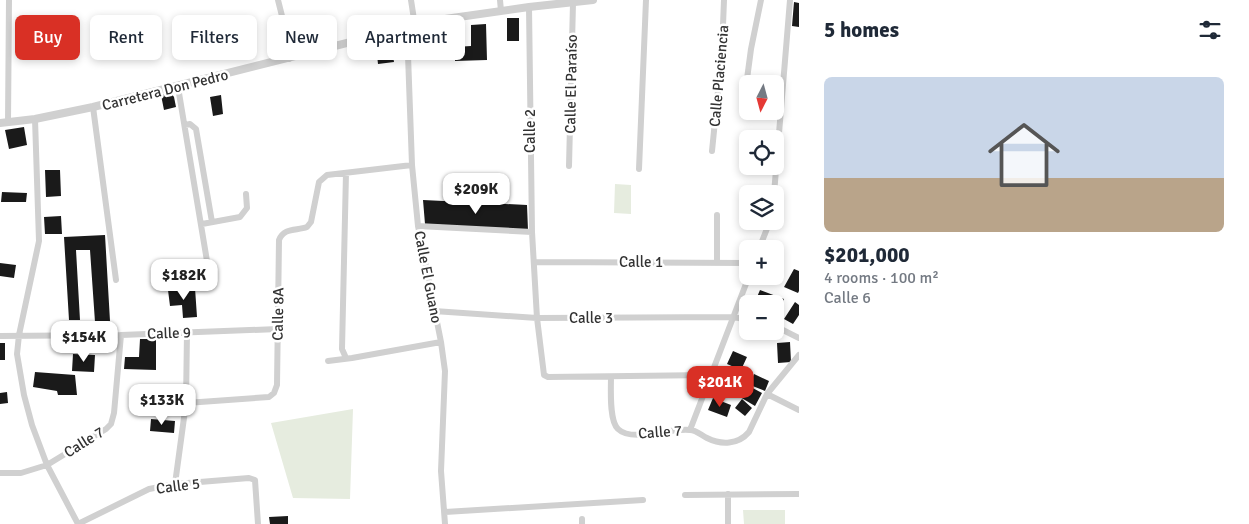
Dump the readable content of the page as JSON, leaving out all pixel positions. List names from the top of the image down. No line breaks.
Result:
{"streets":{"street":["Calle Placiencia","Calle El Paraíso","Carretera Don Pedro","Calle 2","Calle 1","Calle El Guano","Calle 8A","Calle 3","Calle 9","Calle 7","Calle 5"]},"crossings":[["Calle El Paraíso","Carretera Don Pedro"],["Carretera Don Pedro","Calle 2"],["Calle 2","Calle 1"],["Calle 2","Calle 3"],["Calle 2","Calle 7"],["Calle El Guano","Calle 3"],["Calle 8A","Calle 9"],["Calle 9","Calle 7"]],"north":"bottom","page":{"heading":"5 homes","chip":["Buy","Rent","Filters","New","Apartment"],"list":[{"name":"$201,000","note":"4 rooms · 100 m² · Calle 6"}],"map_buttons":["+","−"],"price":["$209K","$182K","$154K","$201K","$133K"]}}
